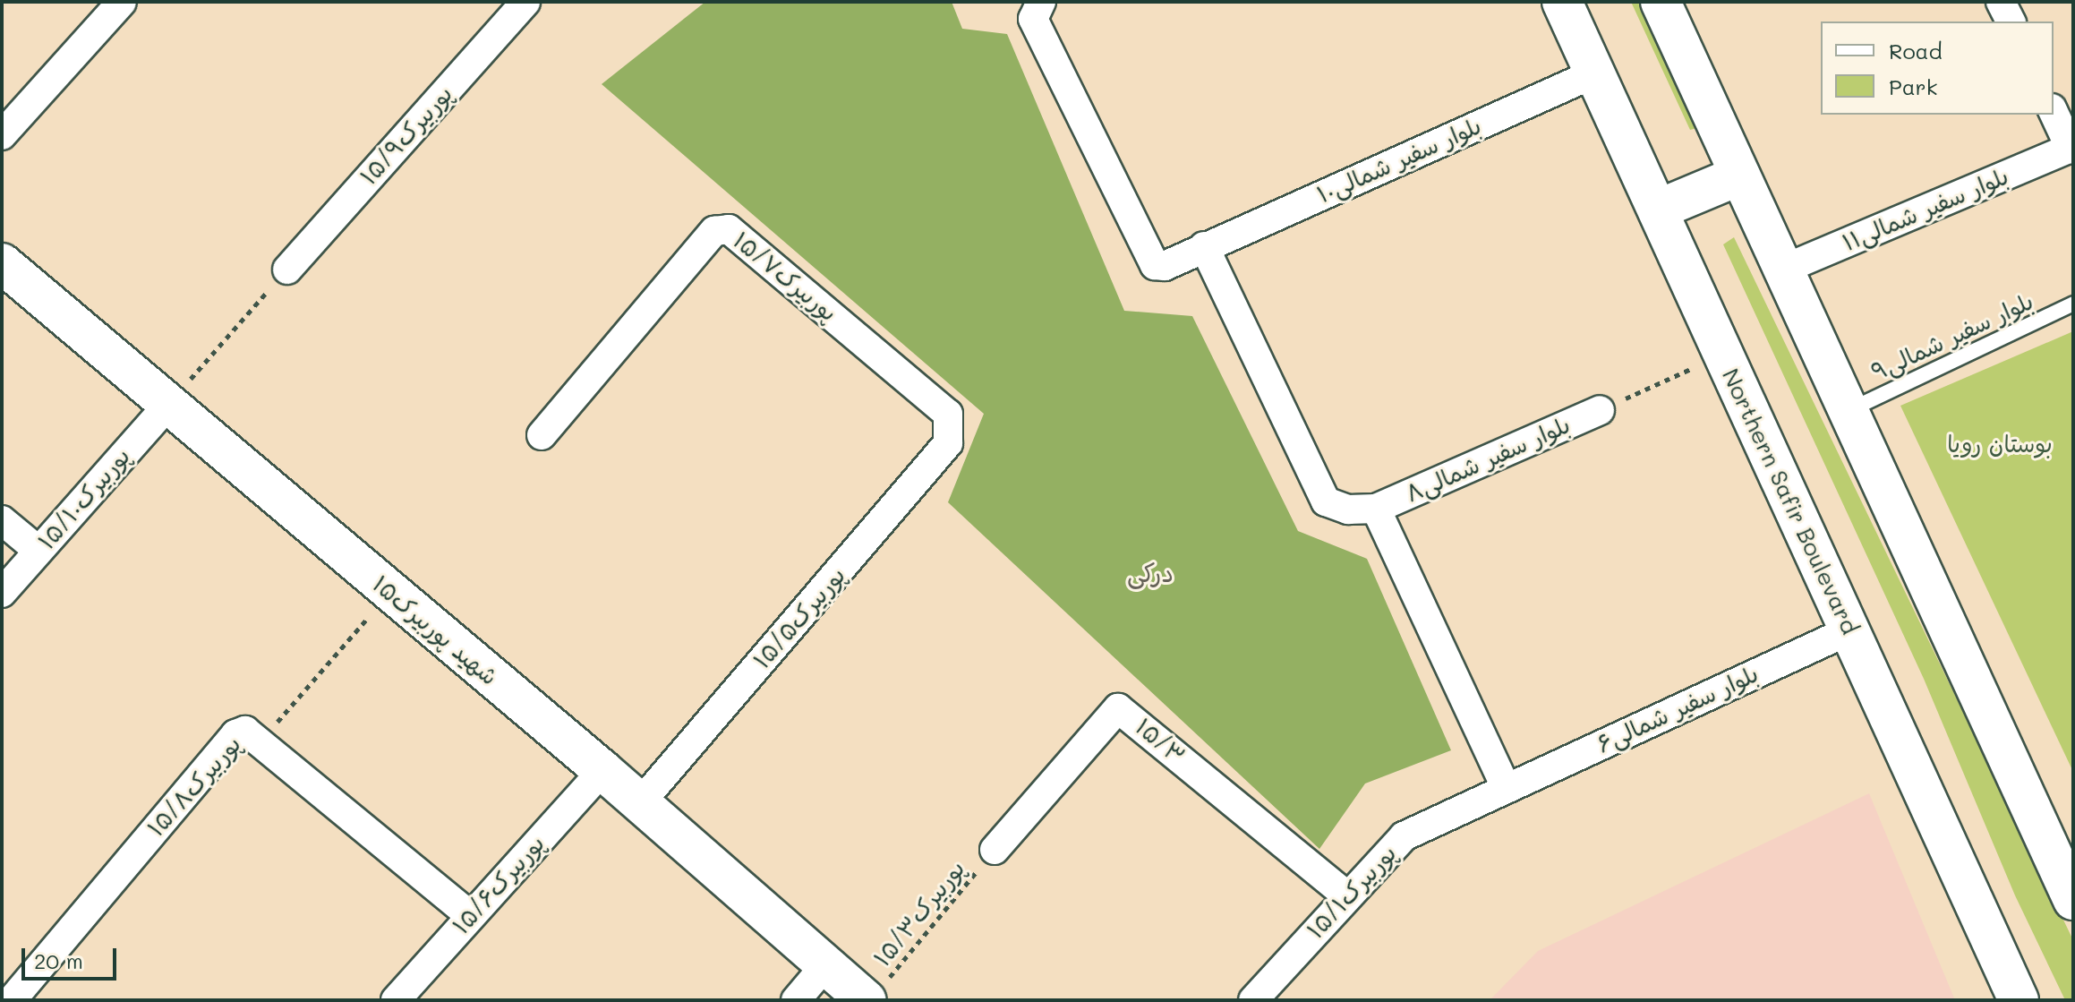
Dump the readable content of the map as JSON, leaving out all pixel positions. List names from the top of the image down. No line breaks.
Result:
{"streets":{"main road":["Northern Safir Boulevard","شهید پوربیرک۱۵"],"street":["پوربیرک۱۵/۹","بلوار سفیر شمالی۱۰","بلوار سفیر شمالی۱۱","پوربیرک۱۵/۷","بلوار سفیر شمالی۸","پوربیرک۱۵/۱۰","پوربیرک۱۵/۵","بلوار سفیر شمالی۶","۱۵/۳","پوربیرک۱۵/۸","پوربیرک۱۵/۶","پوربیرک۱۵/۱"],"lane":["بلوار سفیر شمالی۹"],"path":["پوربیرک۱۵/۳"]},"crossings":[["بلوار سفیر شمالی۱۰","Northern Safir Boulevard"],["پوربیرک۱۵/۷","پوربیرک۱۵/۵"],["پوربیرک۱۵/۱۰","شهید پوربیرک۱۵"],["Northern Safir Boulevard","بلوار سفیر شمالی۶"],["پوربیرک۱۵/۵","شهید پوربیرک۱۵"],["شهید پوربیرک۱۵","پوربیرک۱۵/۶"],["شهید پوربیرک۱۵","پوربیرک۱۵/۳"],["بلوار سفیر شمالی۶","پوربیرک۱۵/۱"],["۱۵/۳","پوربیرک۱۵/۱"],["۱۵/۳","پوربیرک۱۵/۳"],["پوربیرک۱۵/۸","پوربیرک۱۵/۶"]],"districts":["درکی"],"parks":["بوستان رویا"],"legend":["Road","Park"],"scale_bar":"20 m"}
